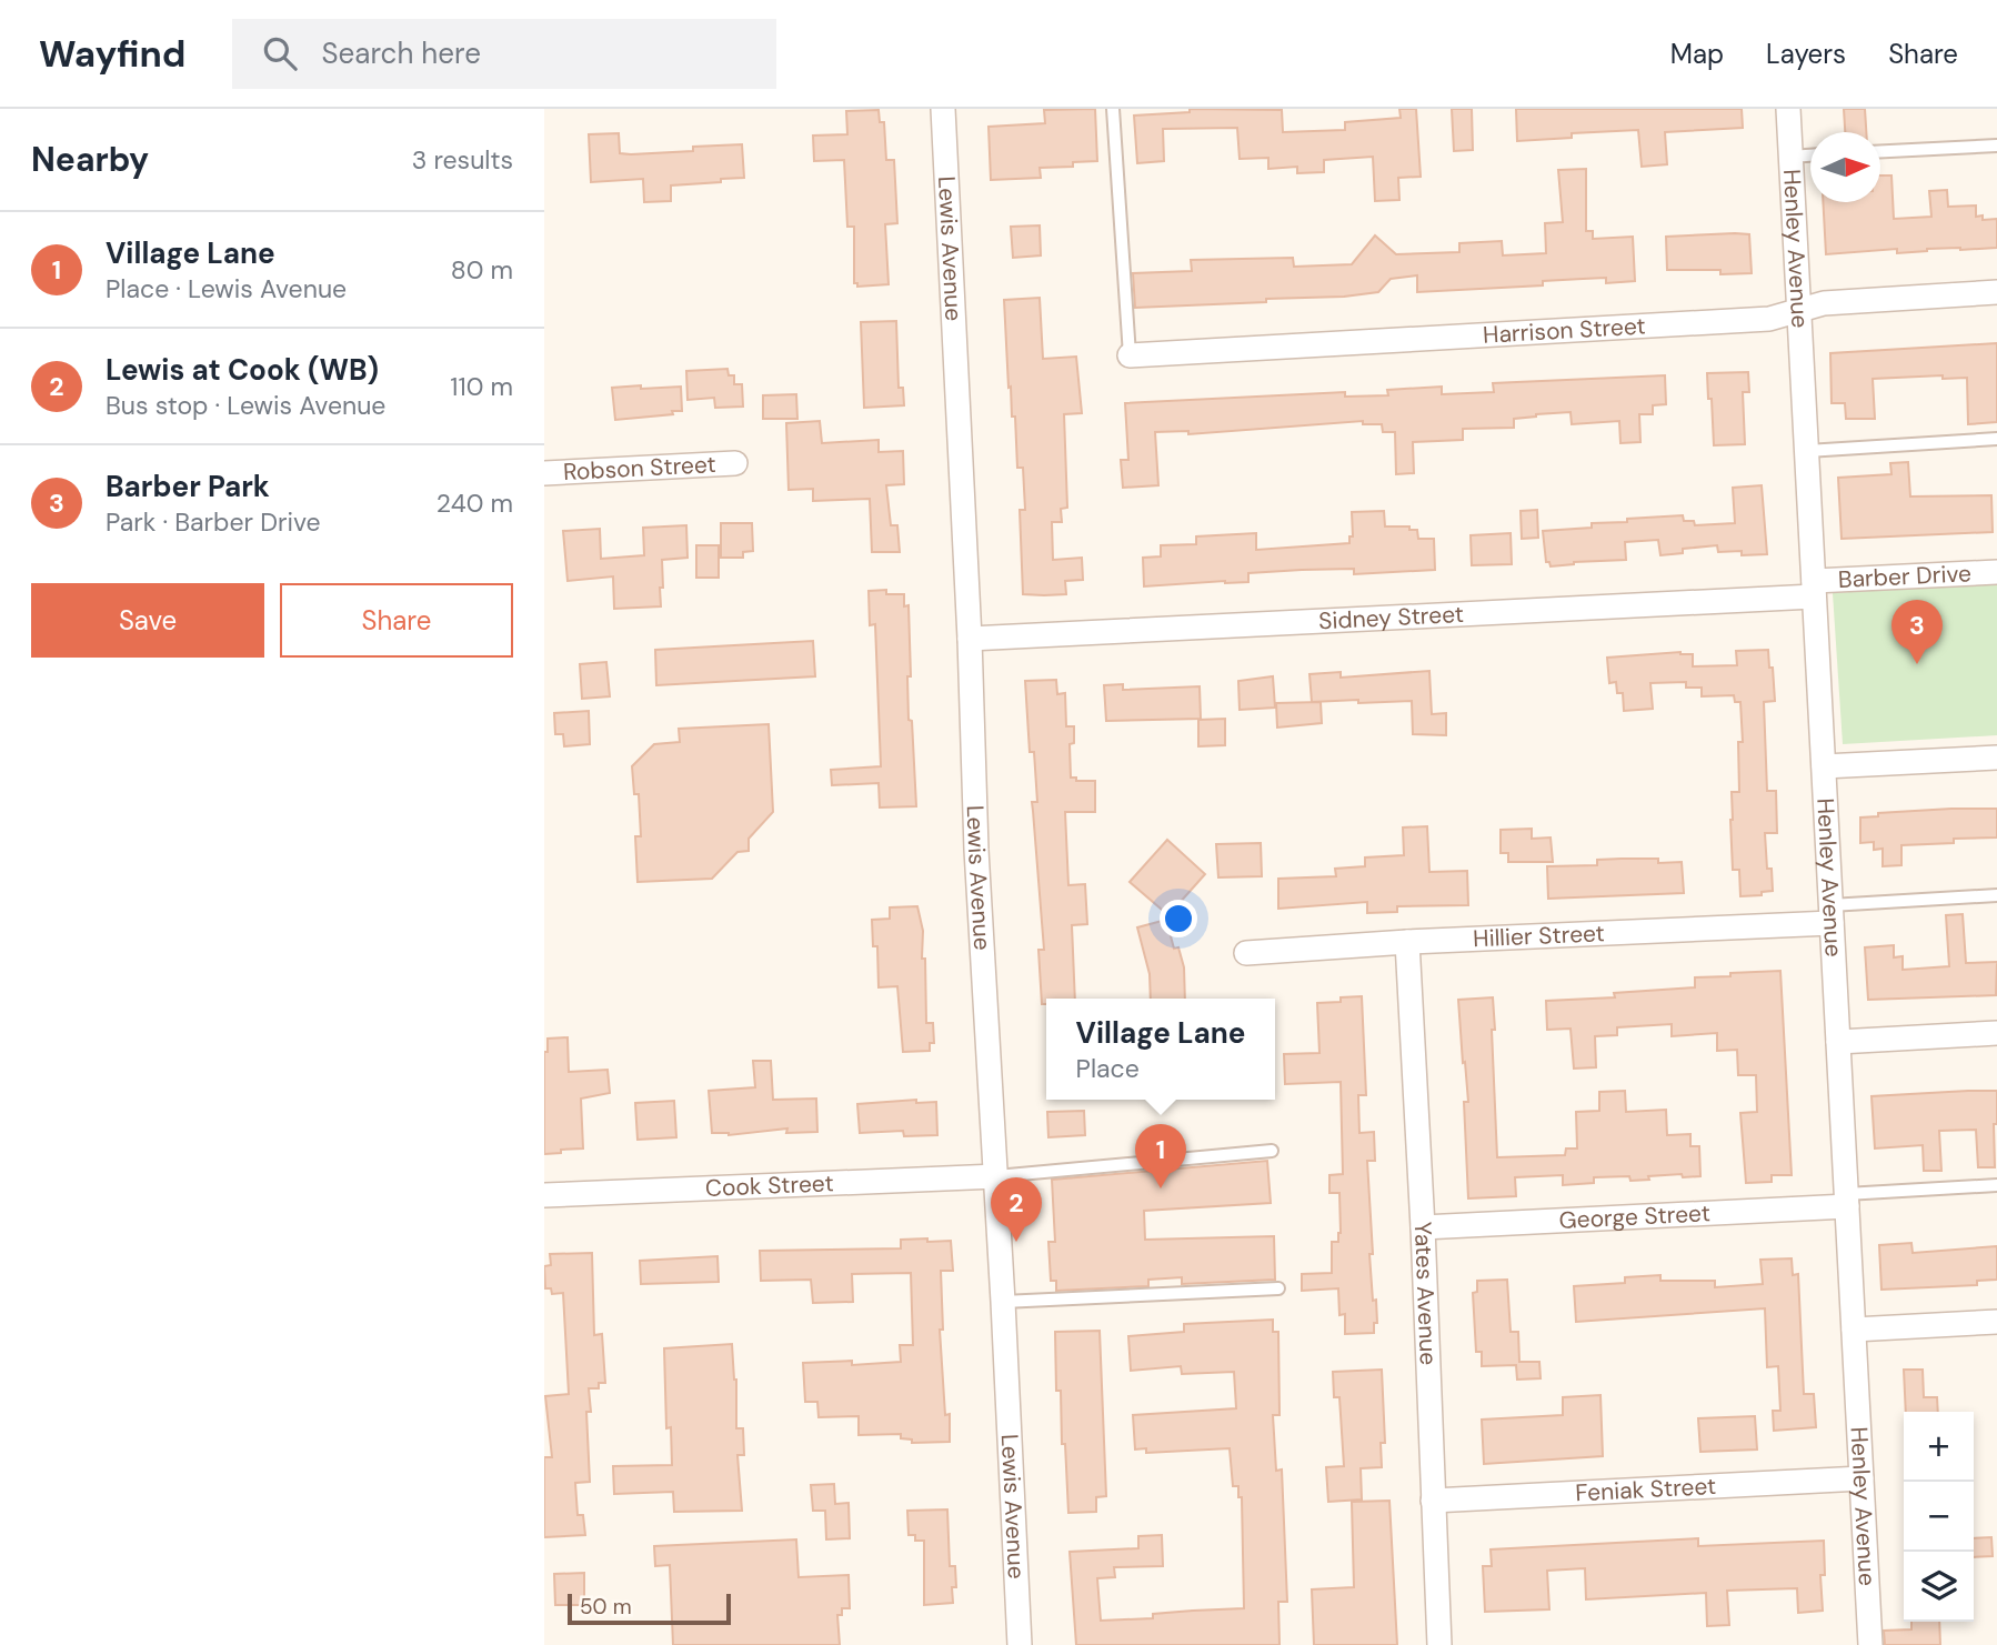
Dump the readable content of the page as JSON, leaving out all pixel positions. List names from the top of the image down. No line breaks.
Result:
{"streets":{"street":["Lewis Avenue","Henley Avenue","Harrison Street","Robson Street","Barber Drive","Sidney Street","Hillier Street","Cook Street","George Street","Yates Avenue","Feniak Street"]},"crossings":[["Lewis Avenue","Sidney Street"],["Lewis Avenue","Cook Street"],["Henley Avenue","Harrison Street"],["Henley Avenue","Barber Drive"],["Henley Avenue","Sidney Street"],["Henley Avenue","Hillier Street"],["Henley Avenue","George Street"],["Henley Avenue","Feniak Street"],["Barber Drive","Sidney Street"],["Hillier Street","Yates Avenue"],["George Street","Yates Avenue"],["Yates Avenue","Feniak Street"]],"scale_bar":"50 m","north":"right","page":{"header":"Wayfind","search":"Search here","nav":["Map","Layers","Share"],"heading":["Nearby","3 results"],"list":[{"mark":"1","name":"Village Lane","note":"Place · Lewis Avenue","value":"80 m"},{"mark":"2","name":"Lewis at Cook (WB)","note":"Bus stop · Lewis Avenue","value":"110 m"},{"mark":"3","name":"Barber Park","note":"Park · Barber Drive","value":"240 m"}],"buttons":["Save","Share"],"pins":["3","1","2"],"popup":["Village Lane","Place"],"map_buttons":["+","−"],"scale":"50 m"}}
